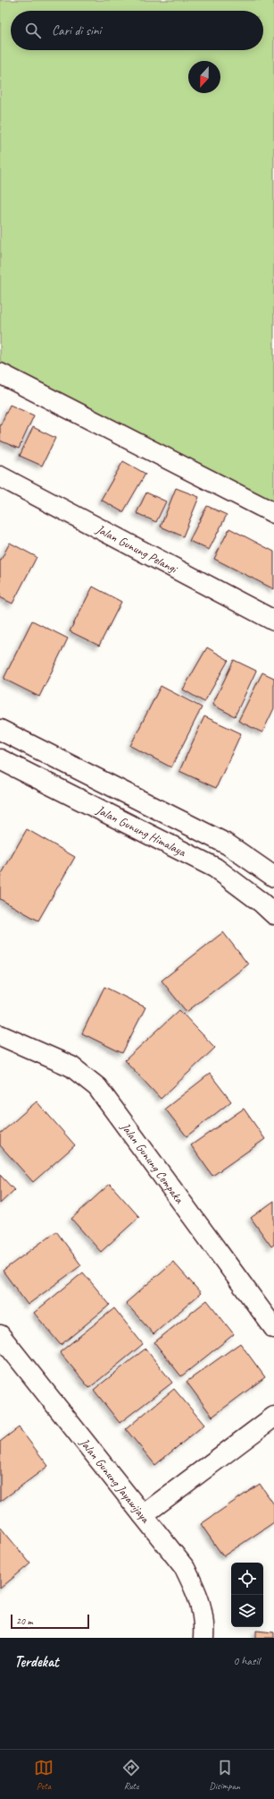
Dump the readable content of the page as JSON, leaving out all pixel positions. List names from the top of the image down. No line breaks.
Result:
{"streets":{"street":["Jalan Gunung Pelangi","Jalan Gunung Himalaya","Jalan Gunung Cempaka","Jalan Gunung Jayawijaya"]},"scale_bar":"20 m","north":"bottom","page":{"search":"Cari di sini","scale":"20 m","heading":["Terdekat","0 hasil"],"nav":["Peta","Rute","Disimpan"]}}
